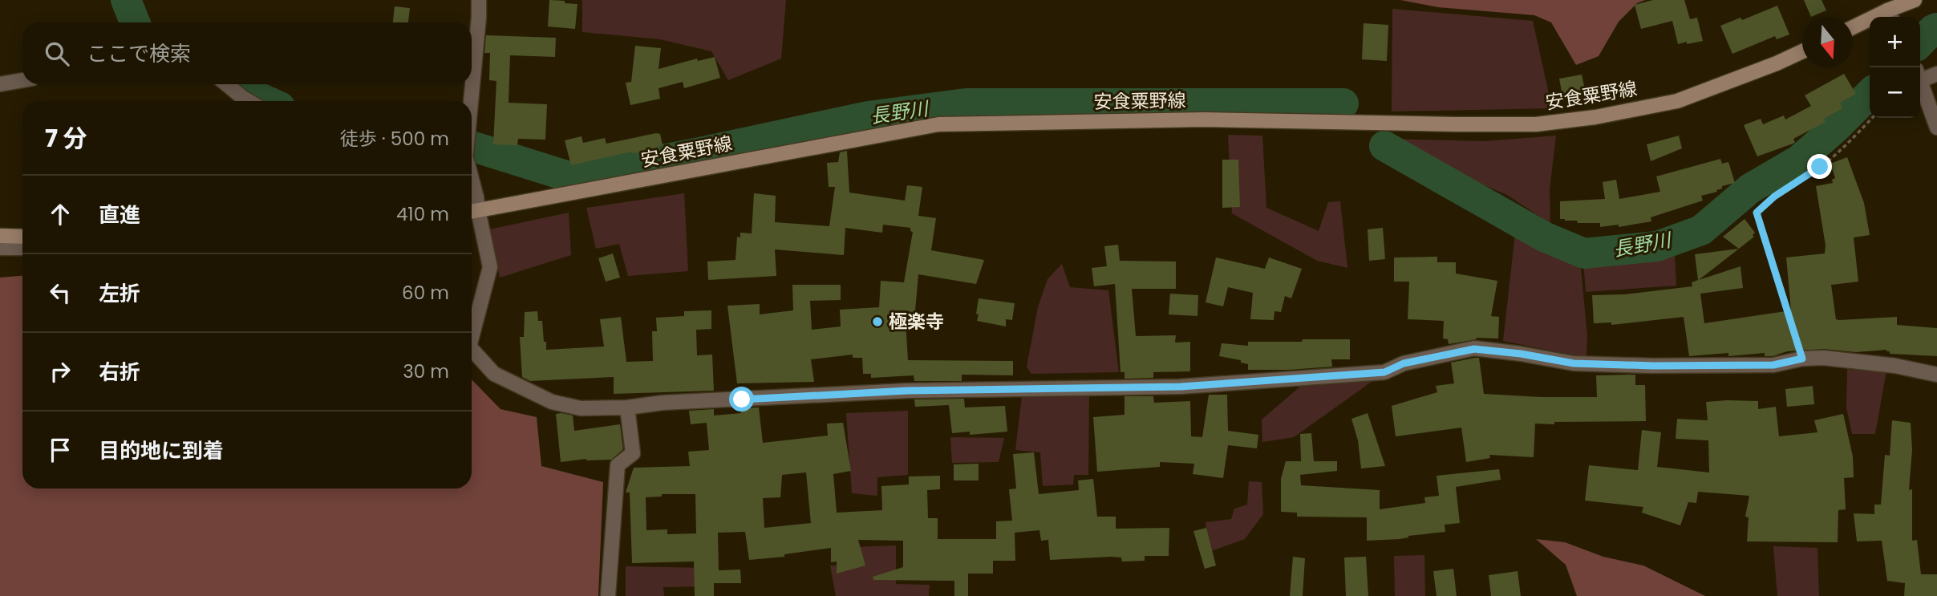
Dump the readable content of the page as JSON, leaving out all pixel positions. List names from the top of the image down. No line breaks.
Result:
{"streets":{"main road":["安食粟野線"]},"water":["長野川"],"places":["極楽寺"],"north":"bottom","page":{"map_buttons":["+","−"],"search":"ここで検索","heading":["7 分","徒歩 · 500 m"],"list":[["直進","410 m"],["左折","60 m"],["右折","30 m"],"目的地に到着"]}}
